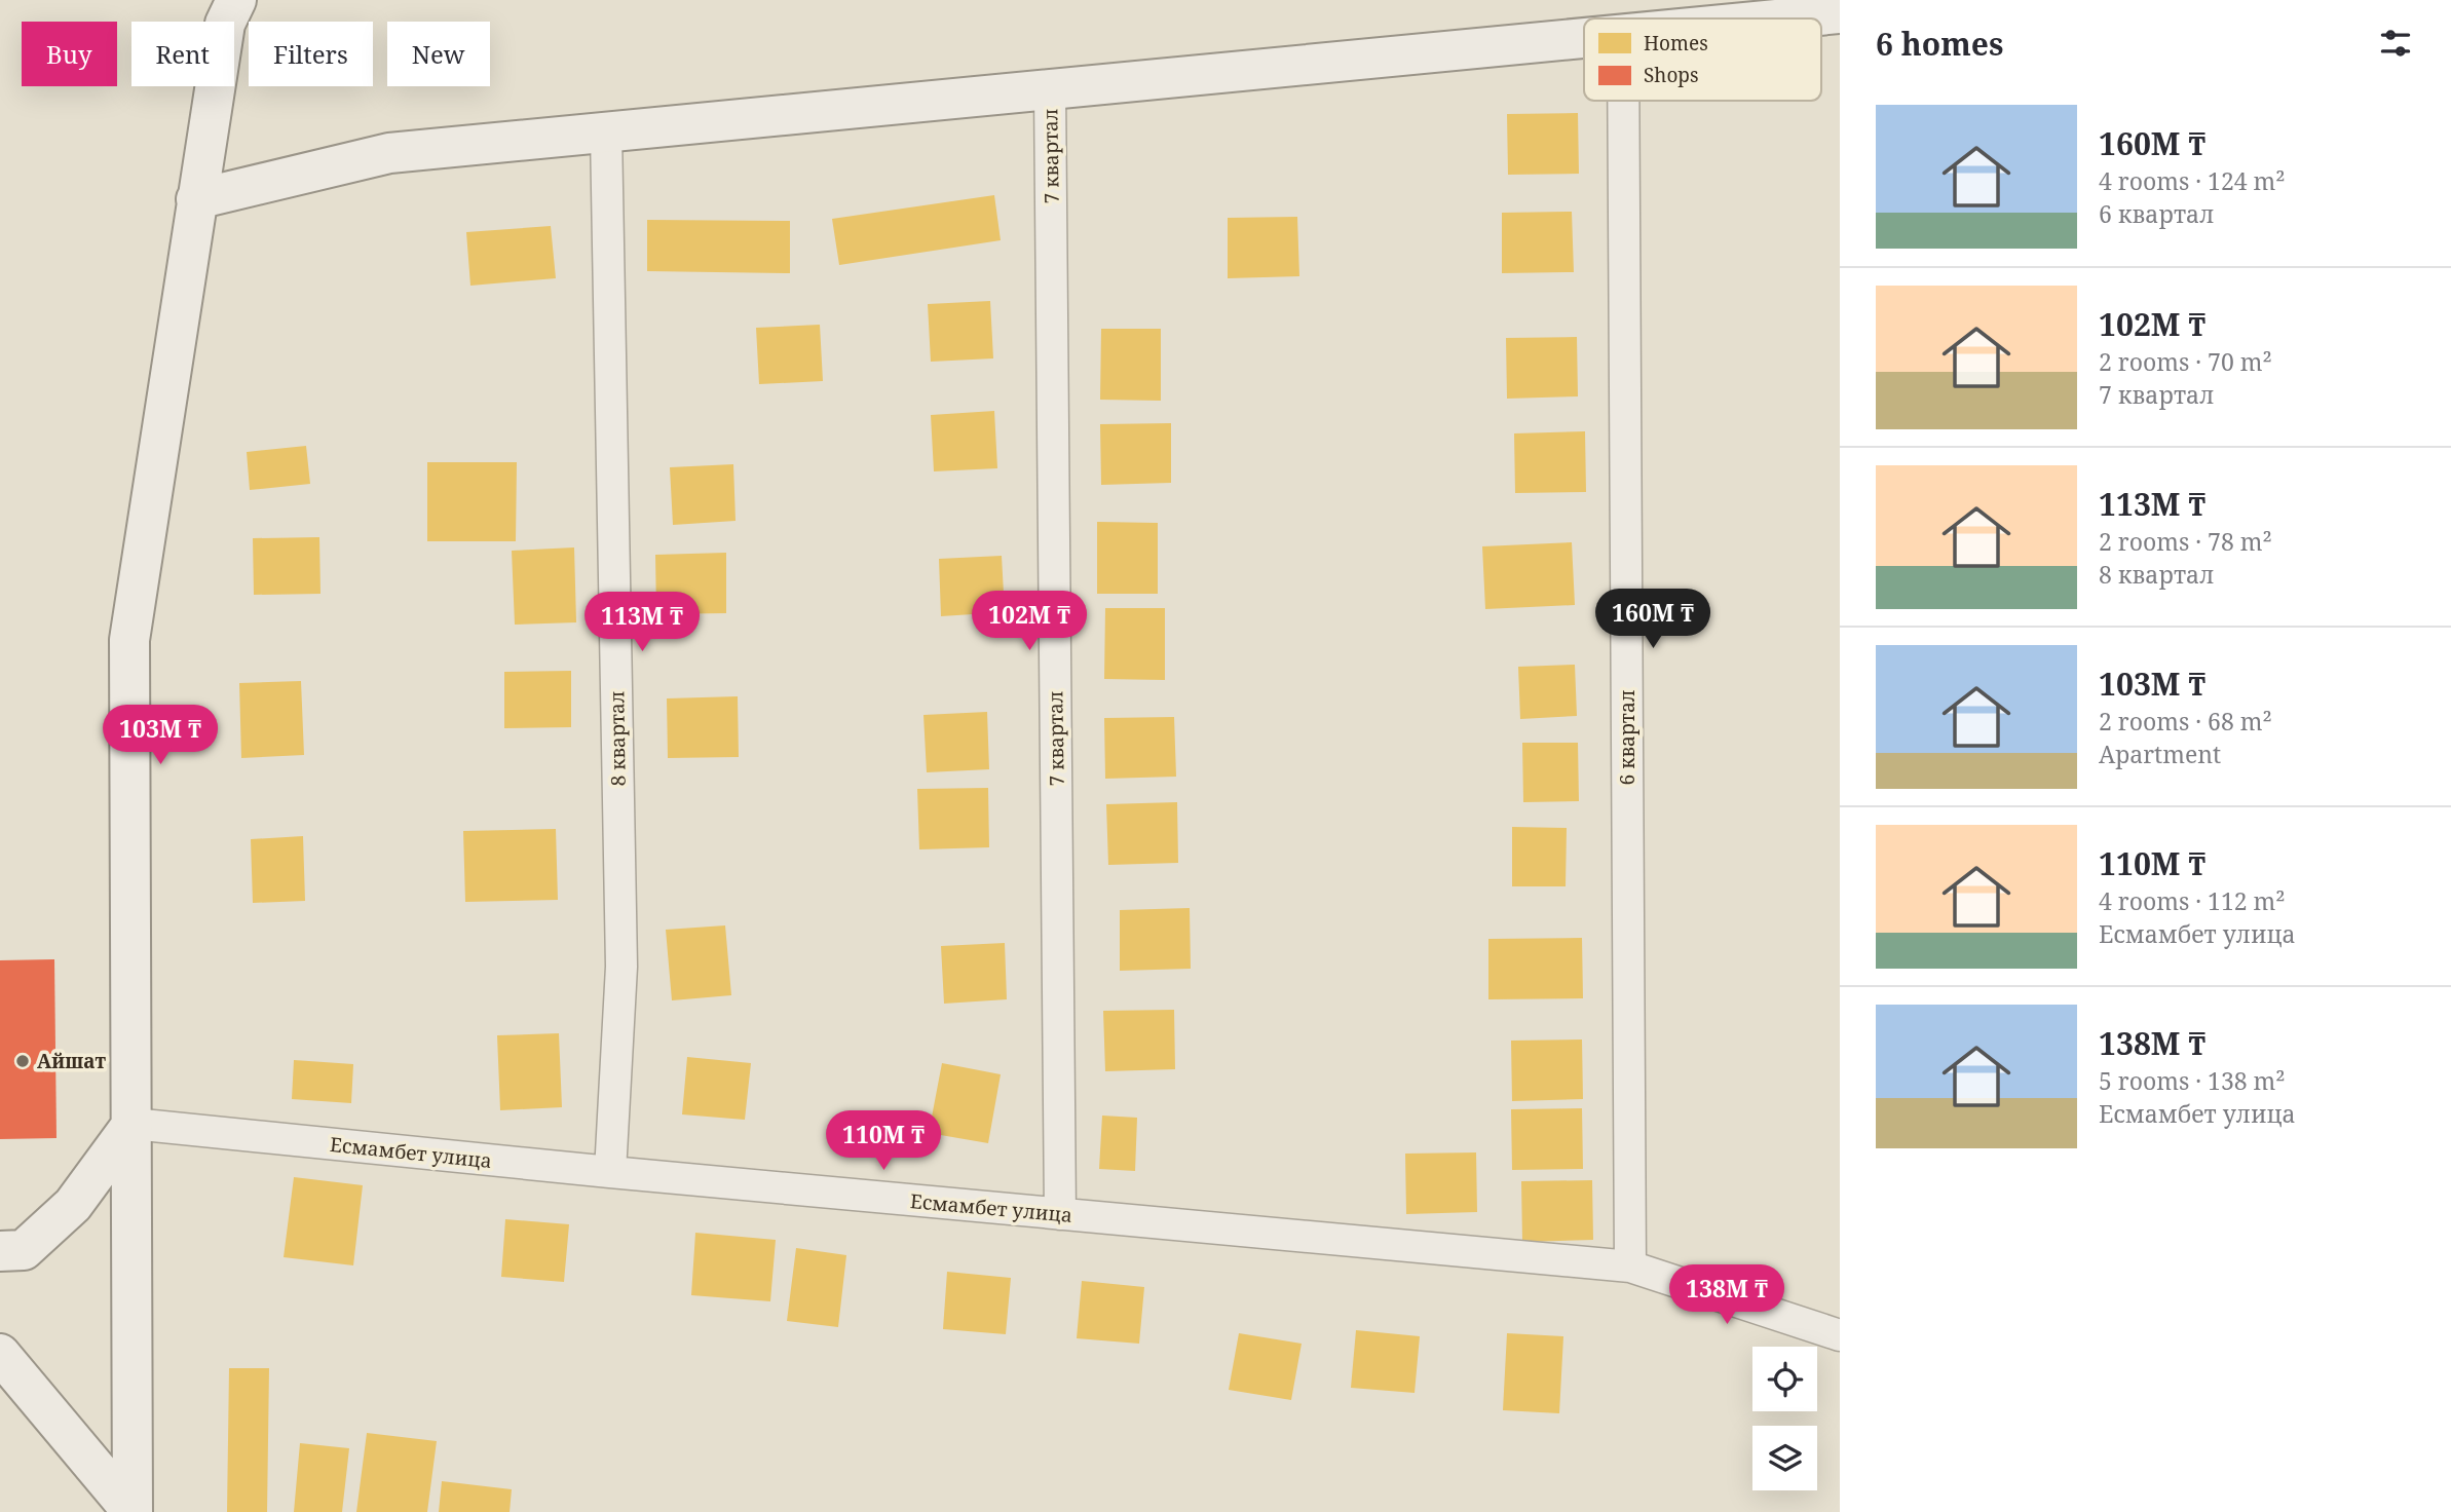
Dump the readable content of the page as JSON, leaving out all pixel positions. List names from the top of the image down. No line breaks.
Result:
{"streets":{"street":["7 квартал","6 квартал","8 квартал","Есмамбет улица"]},"crossings":[["7 квартал","Есмамбет улица"],["6 квартал","Есмамбет улица"],["8 квартал","Есмамбет улица"]],"places":["Айшат"],"legend":["Homes","Shops"],"page":{"heading":"6 homes","chip":["Buy","Rent","Filters","New"],"list":[{"name":"160M ₸","note":"4 rooms · 124 m² · 6 квартал"},{"name":"102M ₸","note":"2 rooms · 70 m² · 7 квартал"},{"name":"113M ₸","note":"2 rooms · 78 m² · 8 квартал"},{"name":"103M ₸","note":"2 rooms · 68 m² · Apartment"},{"name":"110M ₸","note":"4 rooms · 112 m² · Есмамбет улица"},{"name":"138M ₸","note":"5 rooms · 138 m² · Есмамбет улица"}],"price":["160M ₸","102M ₸","113M ₸","103M ₸","110M ₸","138M ₸"]}}
